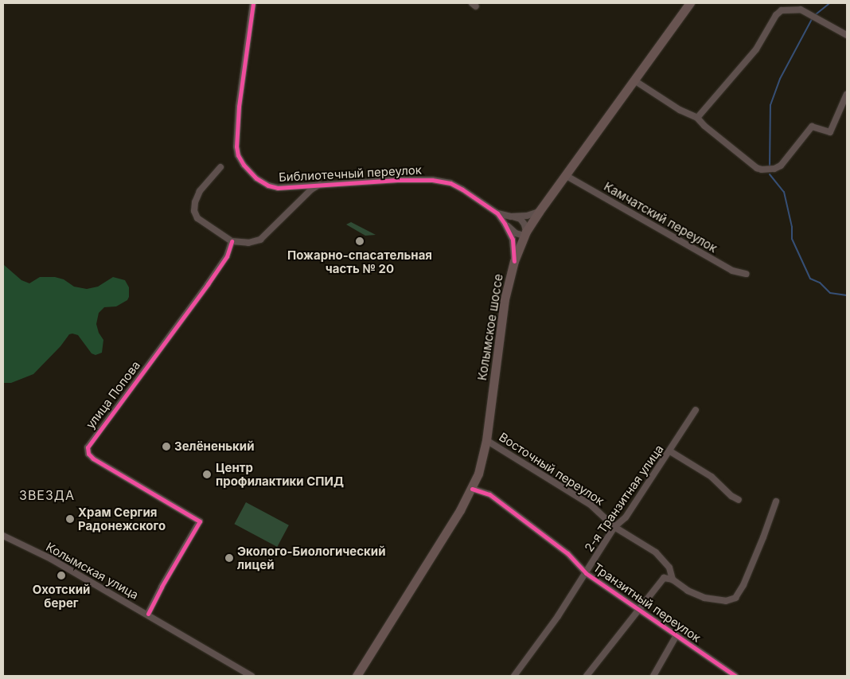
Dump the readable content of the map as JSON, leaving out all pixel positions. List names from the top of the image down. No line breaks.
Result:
{"streets":{"highway":["Колымское шоссе"],"street":["Библиотечный переулок","Камчатский переулок","улица Попова","Восточный переулок","2-я Транзитная улица","Колымская улица","Транзитный переулок"]},"crossings":[["Библиотечный переулок","Колымское шоссе"],["Камчатский переулок","Колымское шоссе"],["Колымское шоссе","Восточный переулок"],["Колымское шоссе","Транзитный переулок"],["улица Попова","Колымская улица"],["Восточный переулок","2-я Транзитная улица"],["2-я Транзитная улица","Транзитный переулок"]],"districts":["ЗВЕЗДА"],"places":["Пожарно-спасательная часть № 20","Зелёненький","Центр профилактики СПИД","Храм Сергия Радонежского","Эколого-Биологический лицей","Охотский берег"]}
